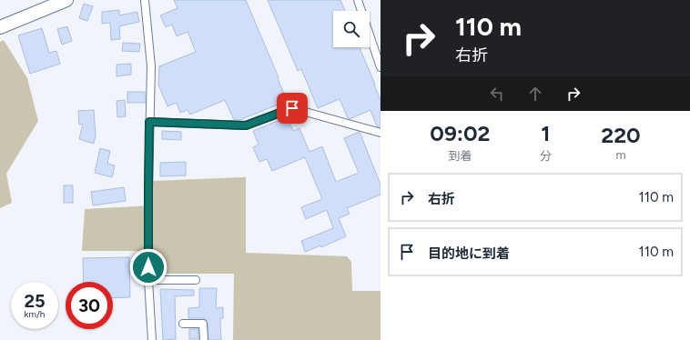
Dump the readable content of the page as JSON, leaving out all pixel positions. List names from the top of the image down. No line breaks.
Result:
{"page":{"turn":["110 m","右折"],"eta":["09:02","到着","1","分","220","m"],"list":[{"name":"右折","value":"110 m"},{"name":"目的地に到着","value":"110 m"}],"speed":"25 km/h","limit":"30"}}
